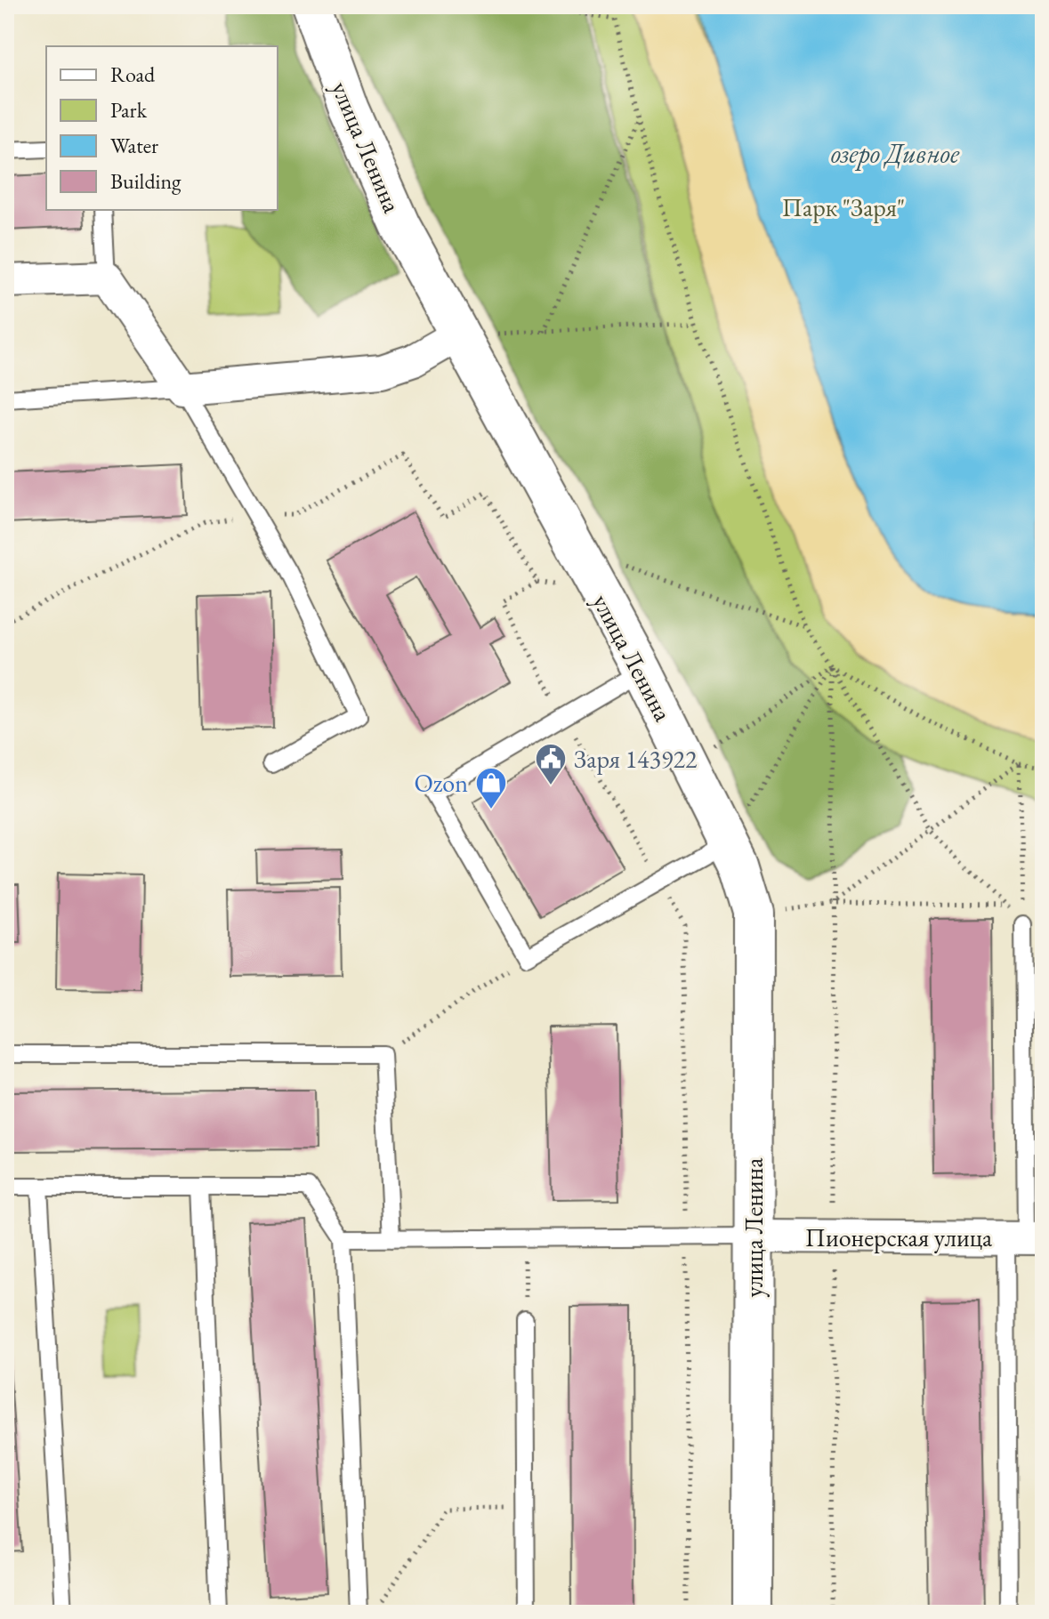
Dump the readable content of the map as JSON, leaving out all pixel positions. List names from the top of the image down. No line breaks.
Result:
{"streets":{"street":["улица Ленина","Пионерская улица"]},"crossings":[["улица Ленина","Пионерская улица"]],"water":["озеро Дивное"],"parks":["Парк \"Заря\""],"places":{"public building":["Заря 143922"],"shop":["Ozon"]},"legend":["Road","Park","Water","Building"]}
